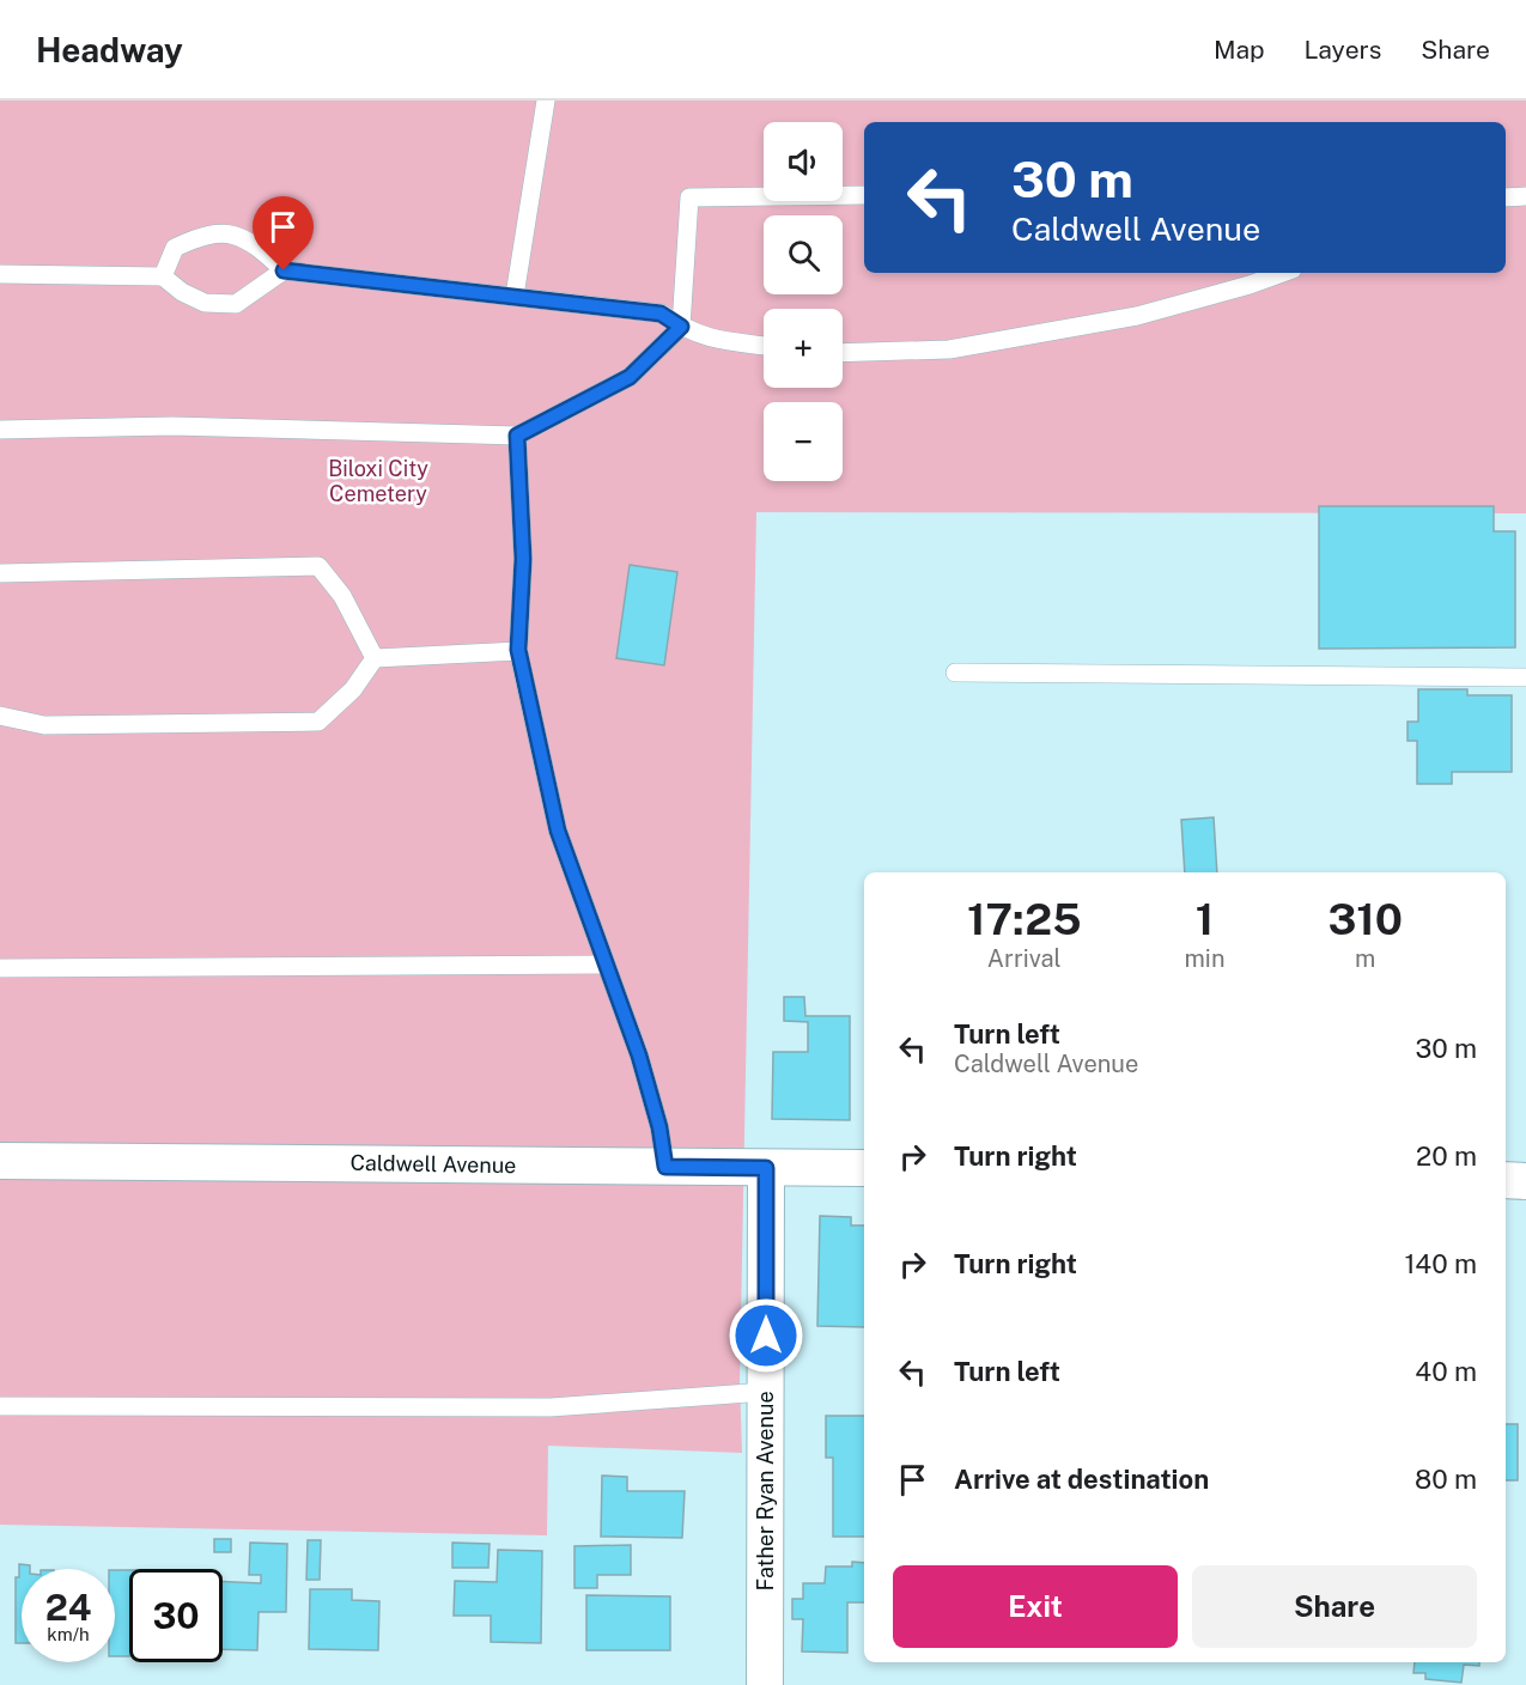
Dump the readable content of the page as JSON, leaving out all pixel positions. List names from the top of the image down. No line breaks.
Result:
{"streets":{"street":["Caldwell Avenue","Father Ryan Avenue"]},"crossings":[["Caldwell Avenue","Father Ryan Avenue"]],"parks":["Biloxi City Cemetery"],"page":{"header":"Headway","nav":["Map","Layers","Share"],"map_buttons":["+","−"],"turn":["30 m","Caldwell Avenue"],"eta":["17:25","Arrival","1","min","310","m"],"list":[{"name":"Turn left","note":"Caldwell Avenue","value":"30 m"},{"name":"Turn right","value":"20 m"},{"name":"Turn right","value":"140 m"},{"name":"Turn left","value":"40 m"},{"name":"Arrive at destination","value":"80 m"}],"buttons":["Exit","Share"],"speed":"24 km/h","limit":"30"}}
